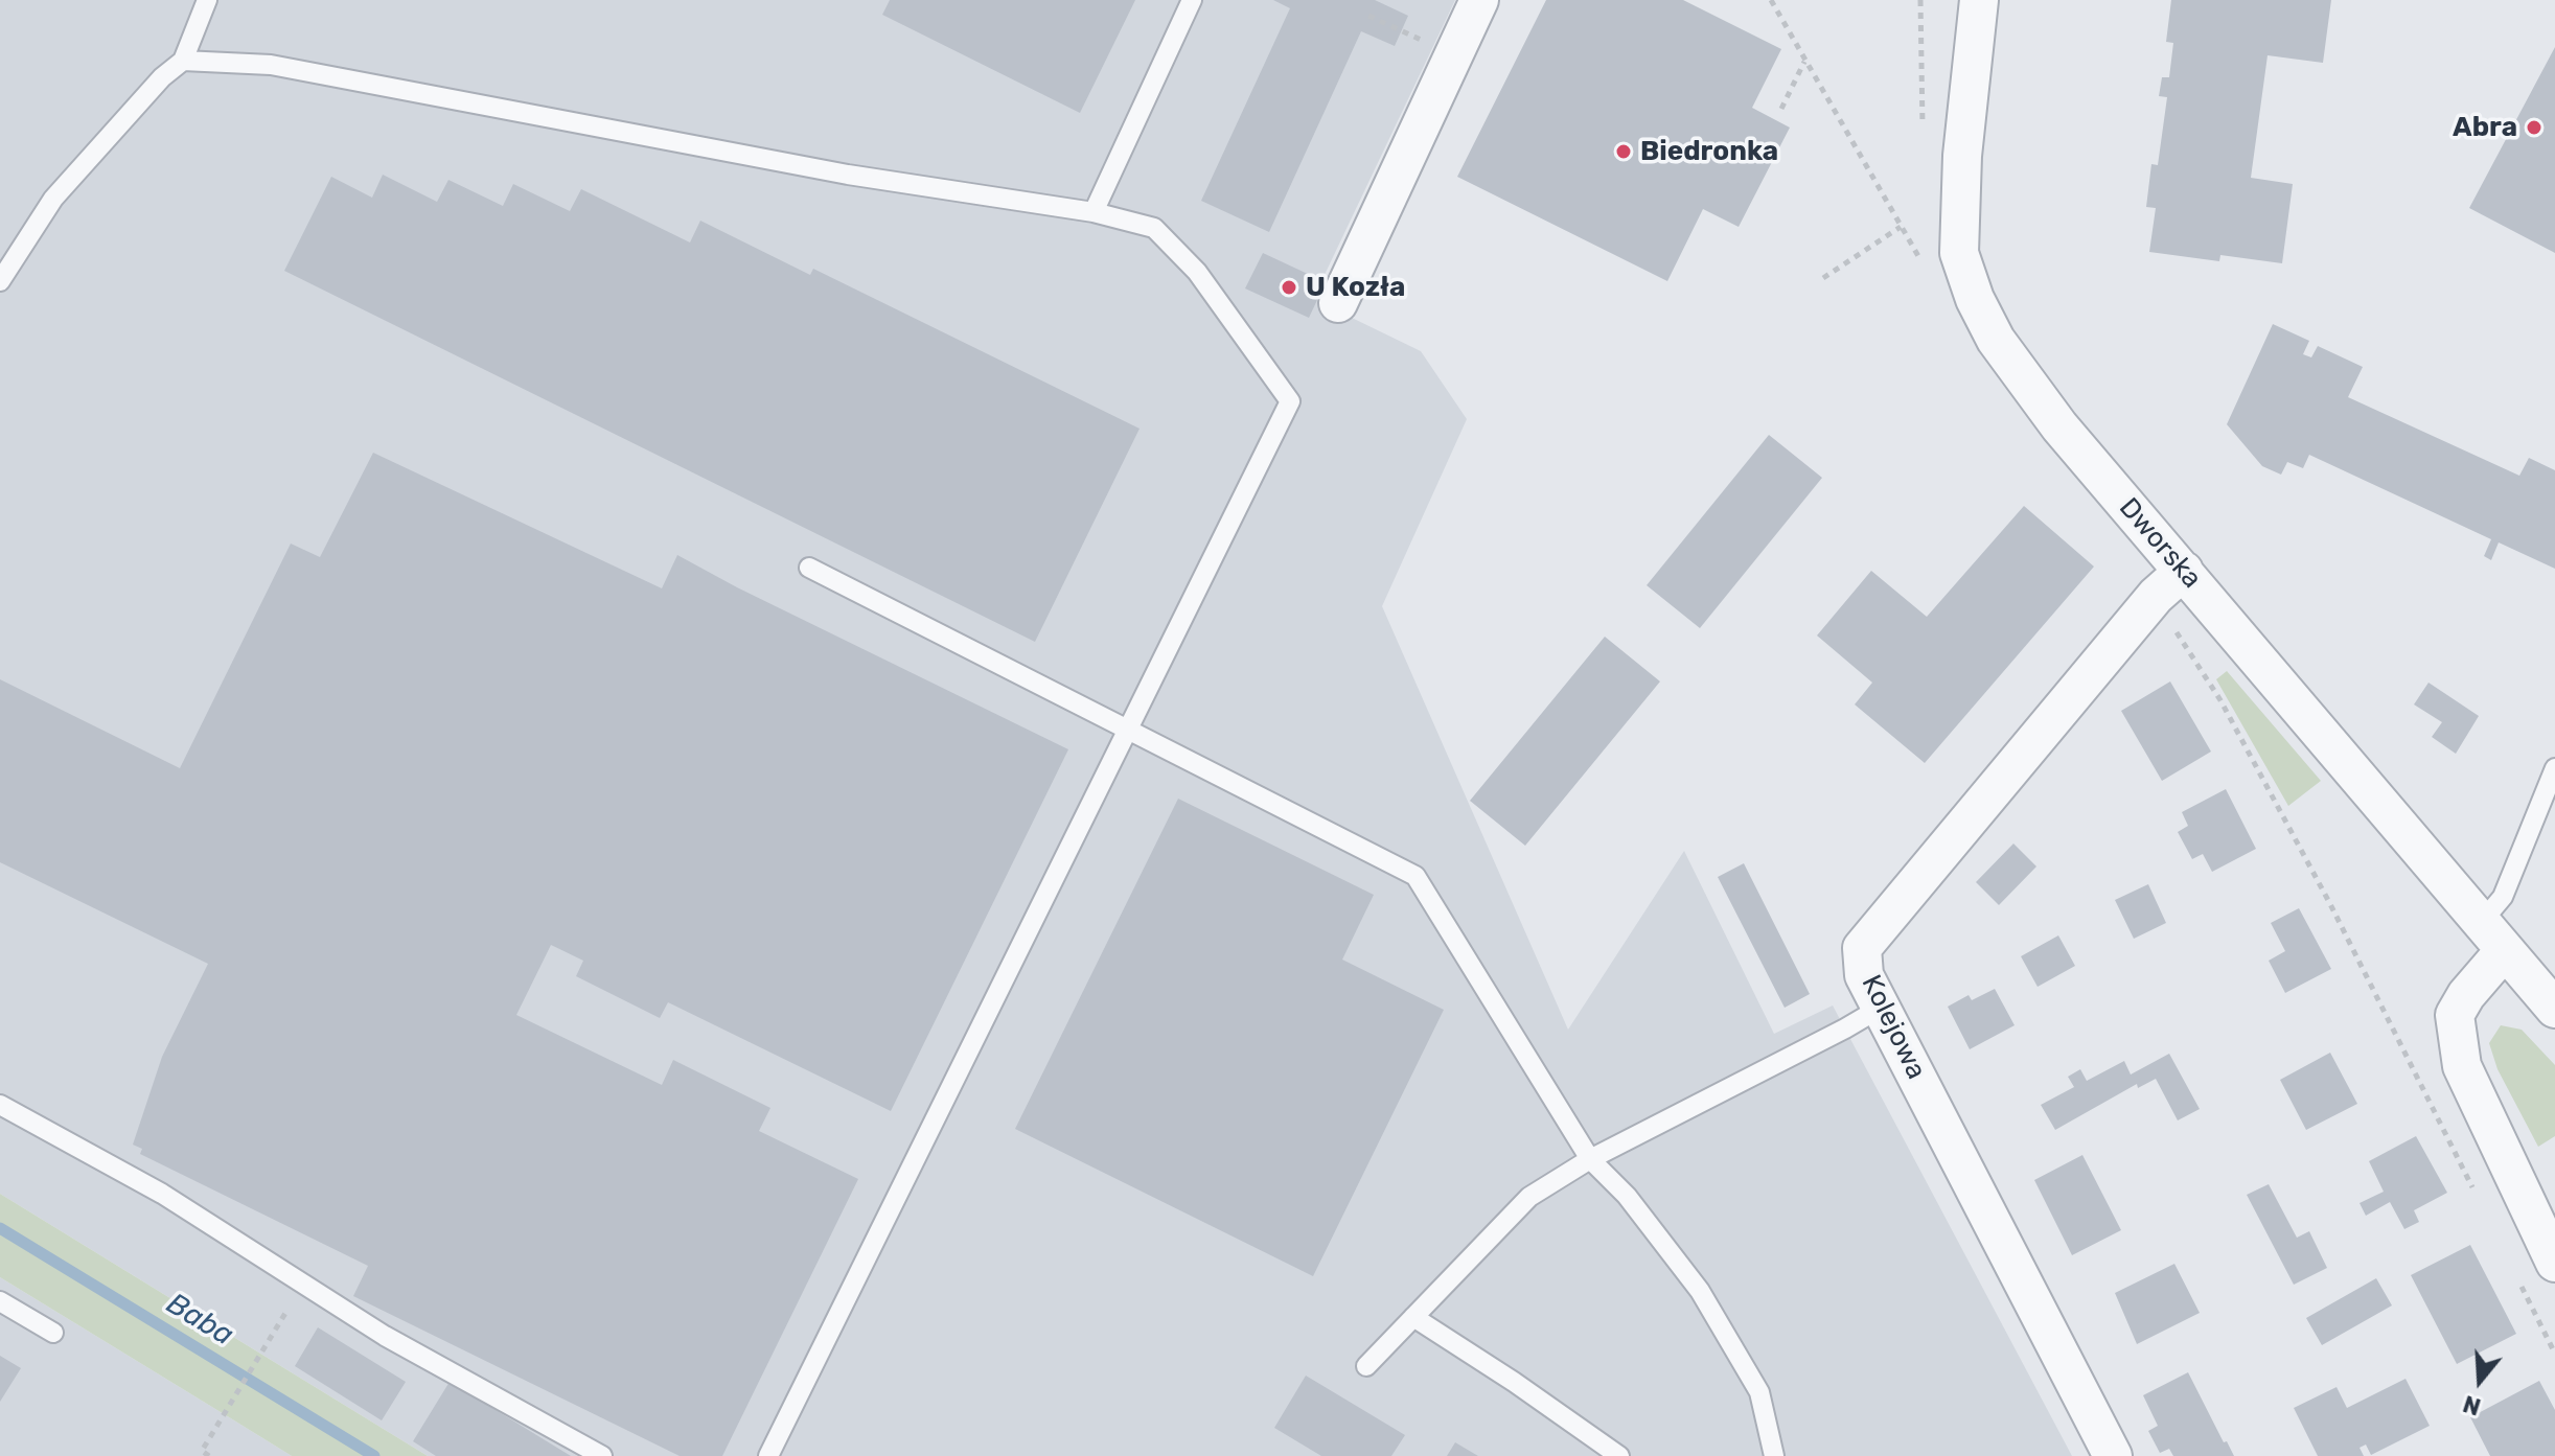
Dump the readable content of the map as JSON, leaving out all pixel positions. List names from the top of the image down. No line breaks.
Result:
{"streets":{"street":["Dworska","Kolejowa"]},"crossings":[["Dworska","Kolejowa"]],"water":["Baba"],"places":["Abra","Biedronka","U Kozła"],"north":"bottom"}
